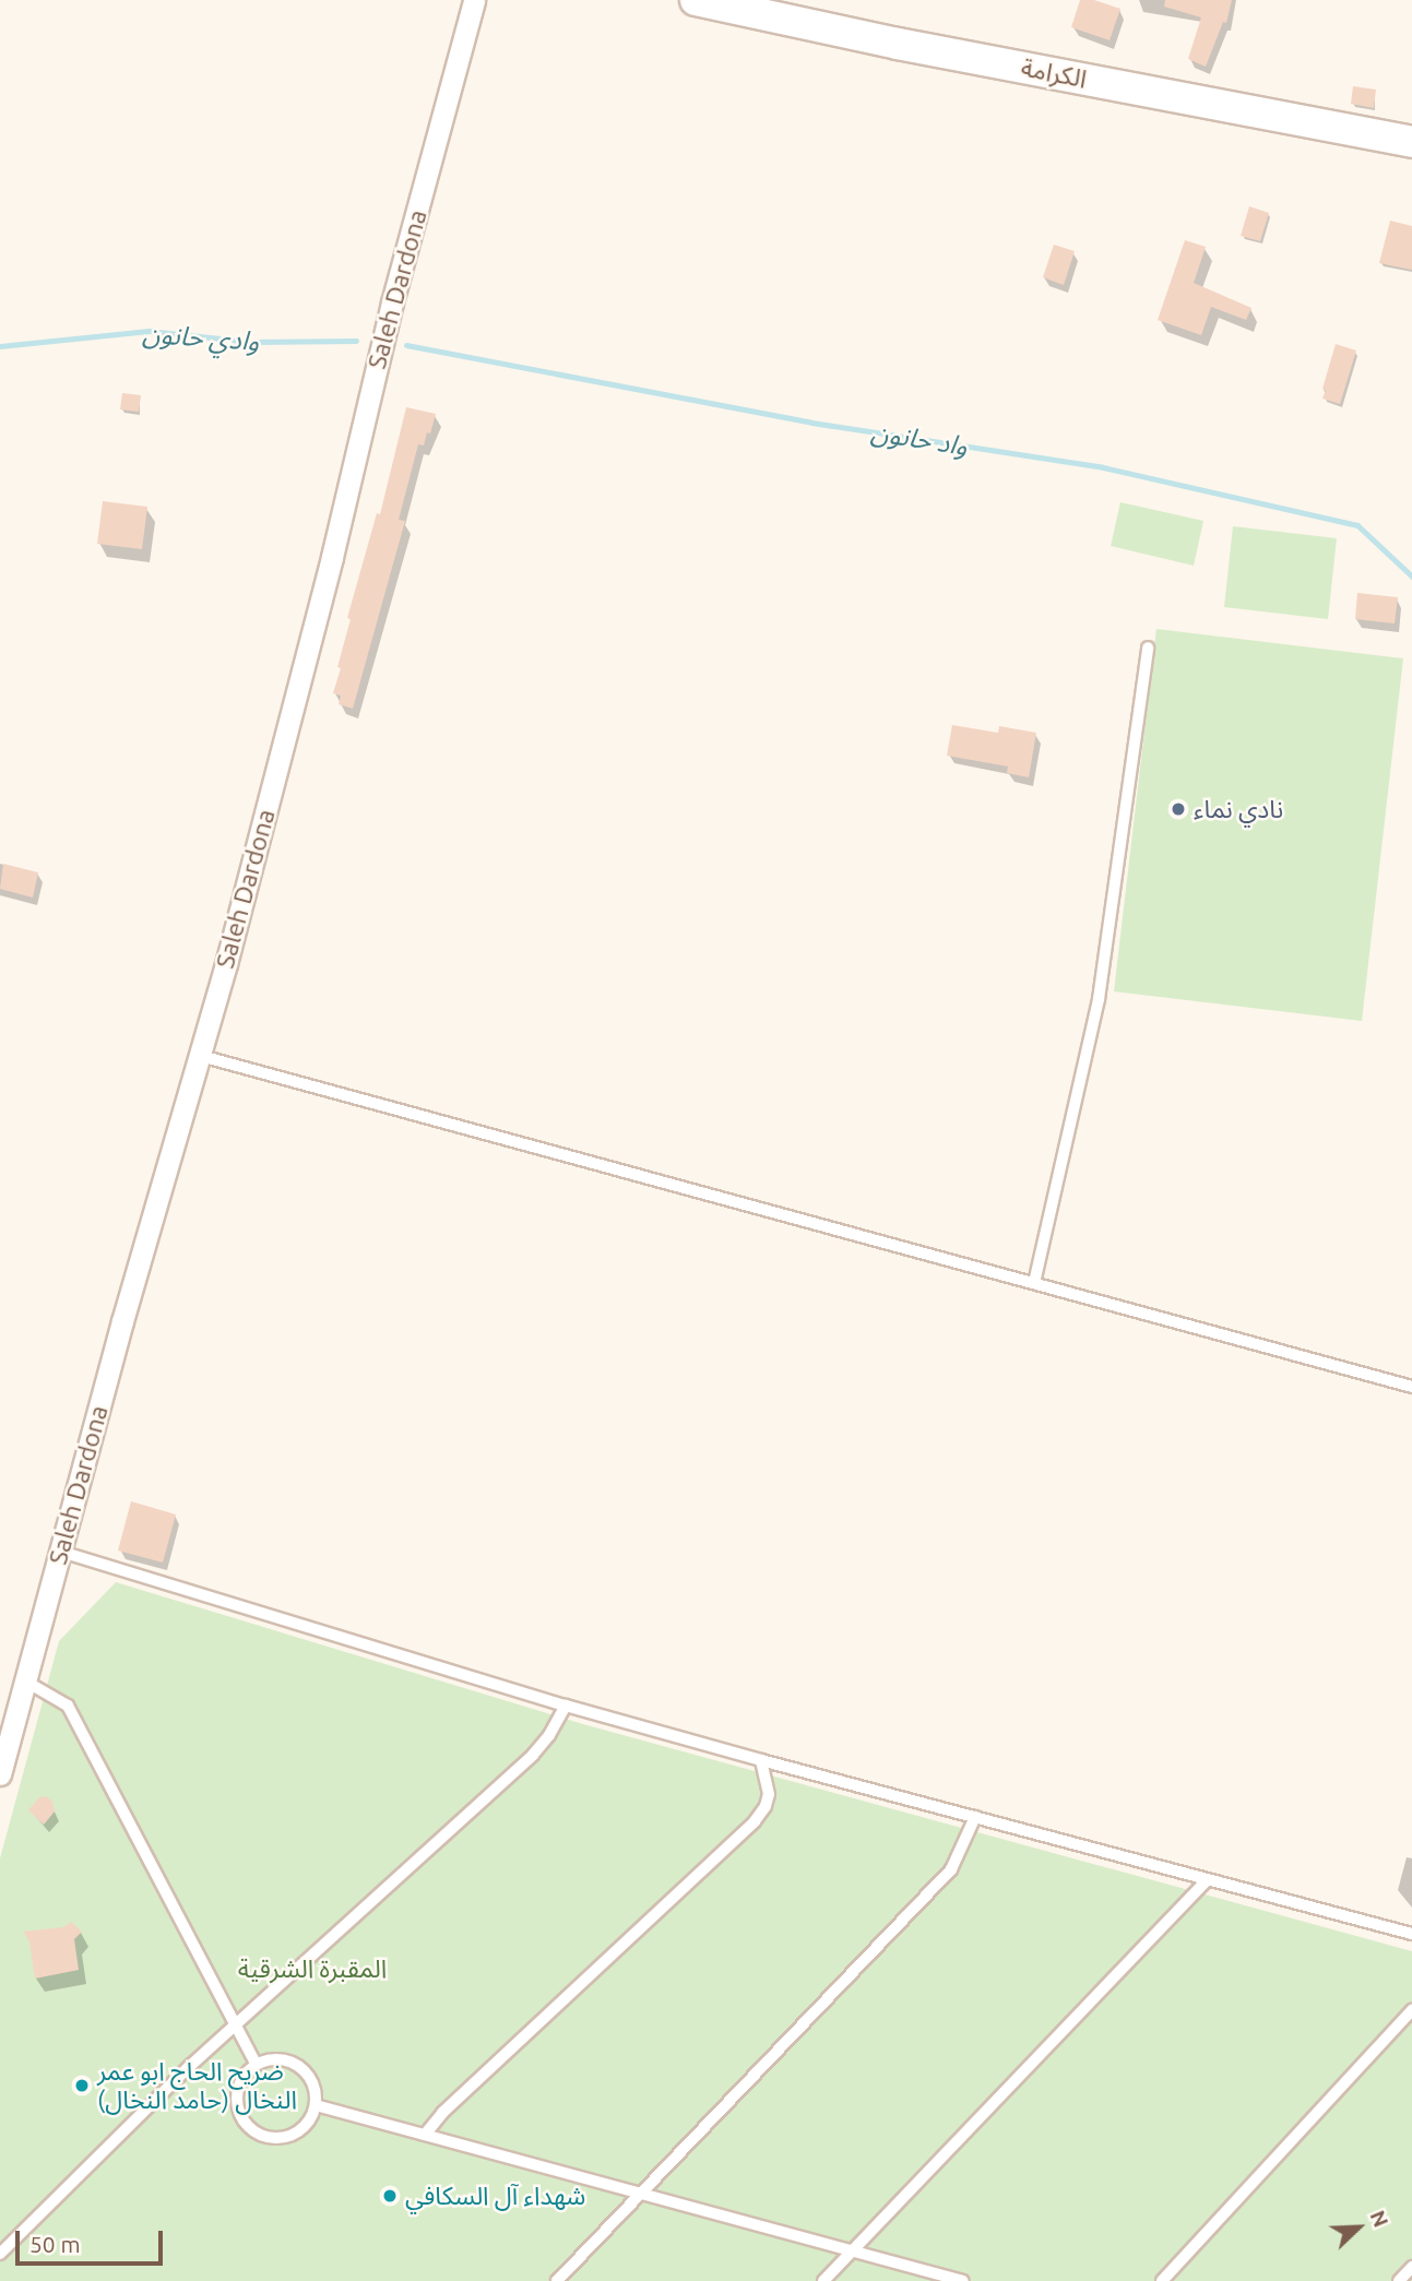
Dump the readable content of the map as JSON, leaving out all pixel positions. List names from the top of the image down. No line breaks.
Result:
{"streets":{"main road":["الكرامة"],"street":["Saleh Dardona"]},"water":["وادي حانون","واد حانون"],"parks":["المقبرة الشرقية"],"places":["نادي نماء","ضريح الحاج ابو عمر النخال (حامد النخال)","شهداء آل السكافي"],"scale_bar":"50 m","north":"top right"}
